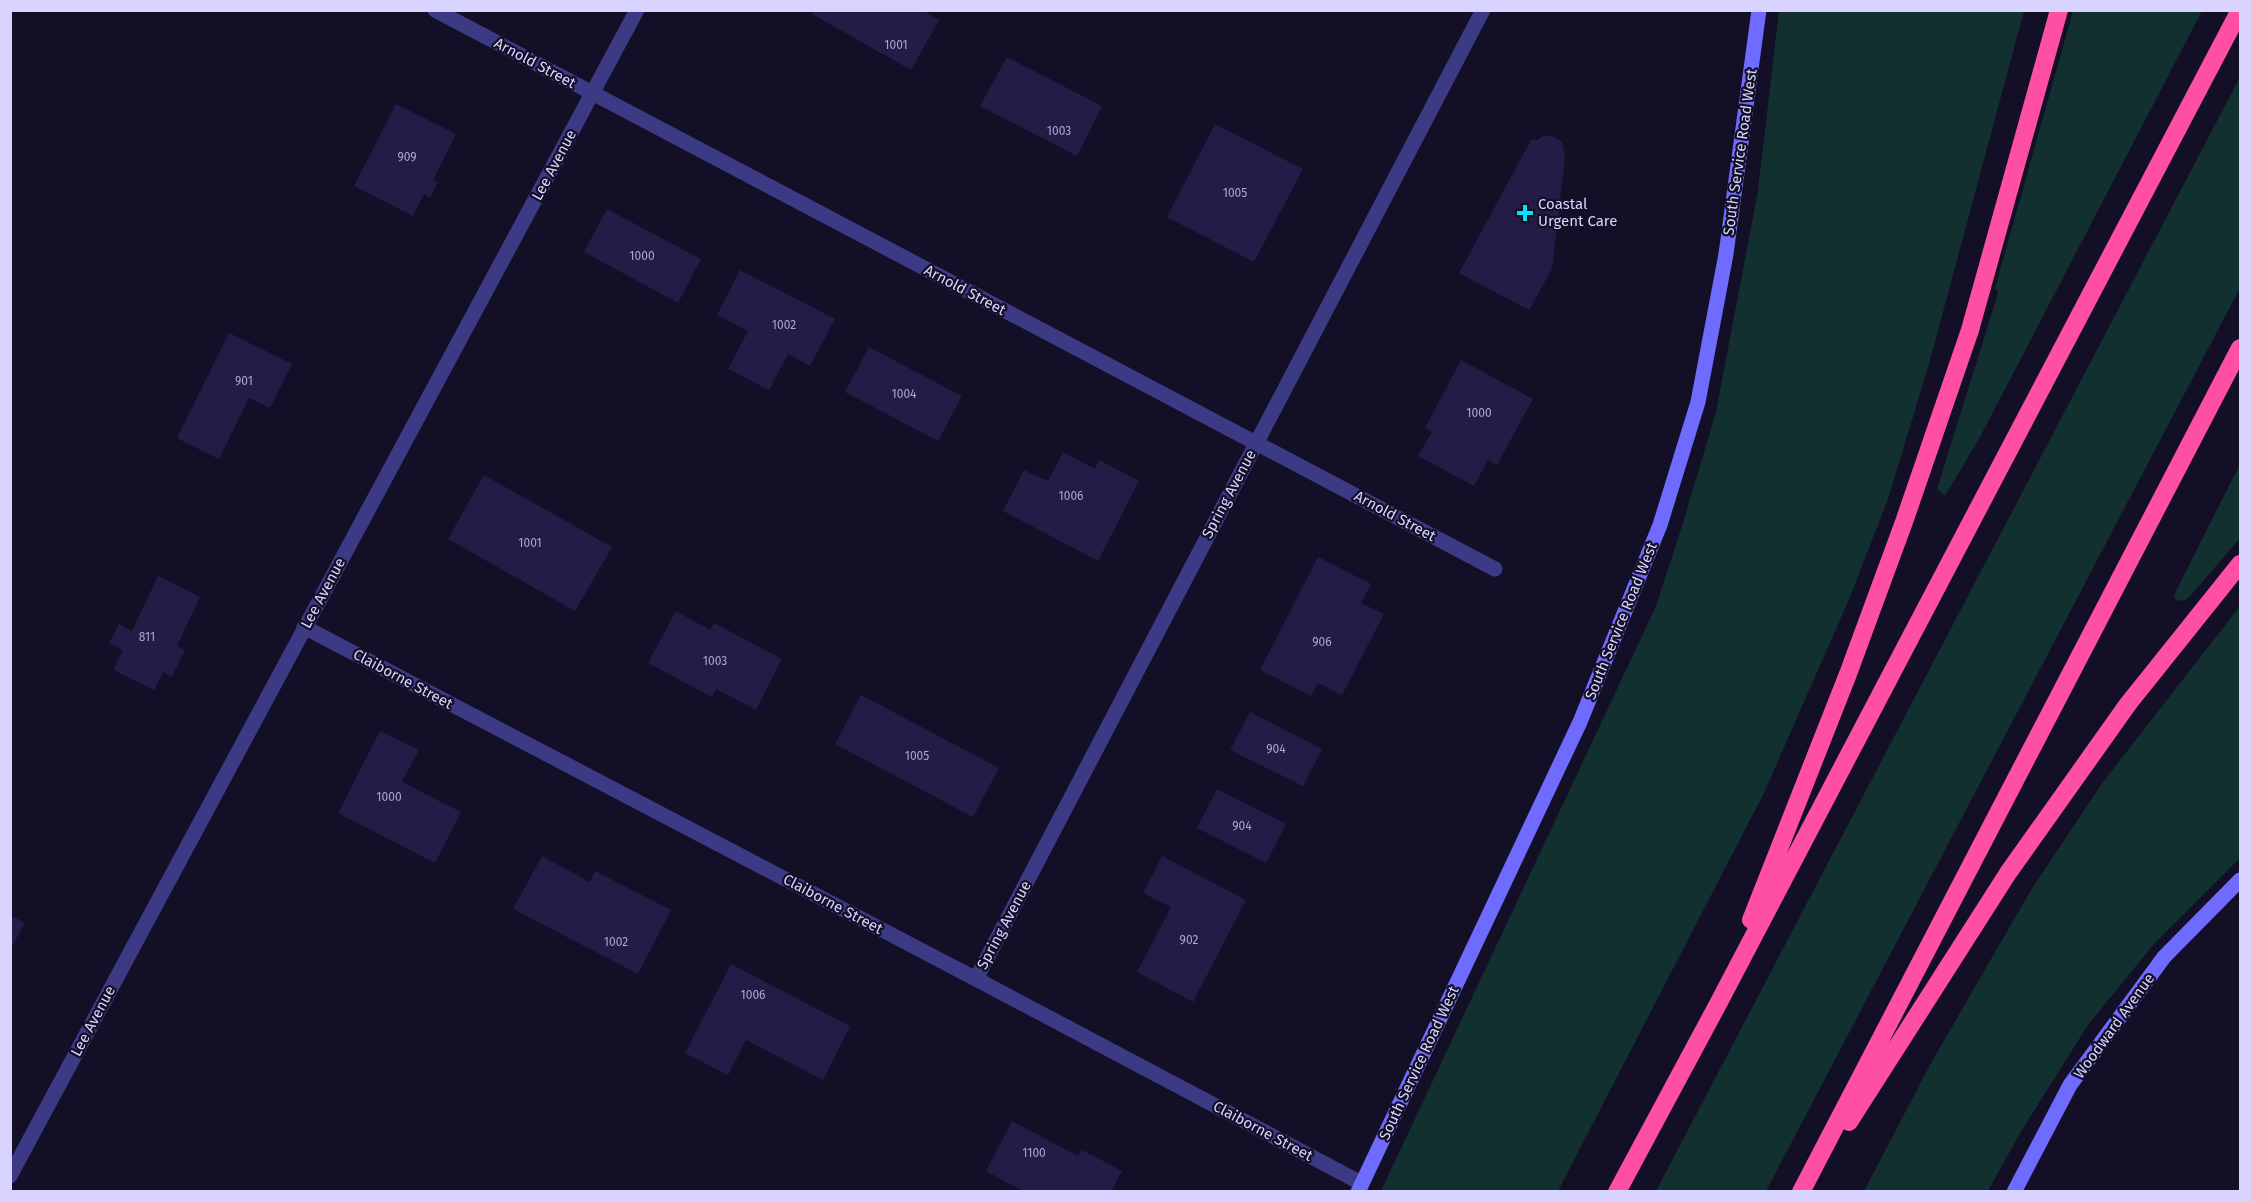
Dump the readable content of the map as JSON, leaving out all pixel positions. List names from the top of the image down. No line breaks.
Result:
{"streets":{"main road":["South Service Road West","Woodward Avenue"],"street":["Arnold Street","Lee Avenue","Spring Avenue","Claiborne Street"]},"crossings":[["Arnold Street","Lee Avenue"],["Arnold Street","Spring Avenue"],["South Service Road West","Claiborne Street"],["Lee Avenue","Claiborne Street"],["Spring Avenue","Claiborne Street"]],"places":{"health":["Coastal Urgent Care"]},"house_numbers":["1001","1003","909","1005","1000","1002","901","1004","1000","1006","1001","811","906","1003","904","1005","1000","904","902","1002","1006","1100"]}
